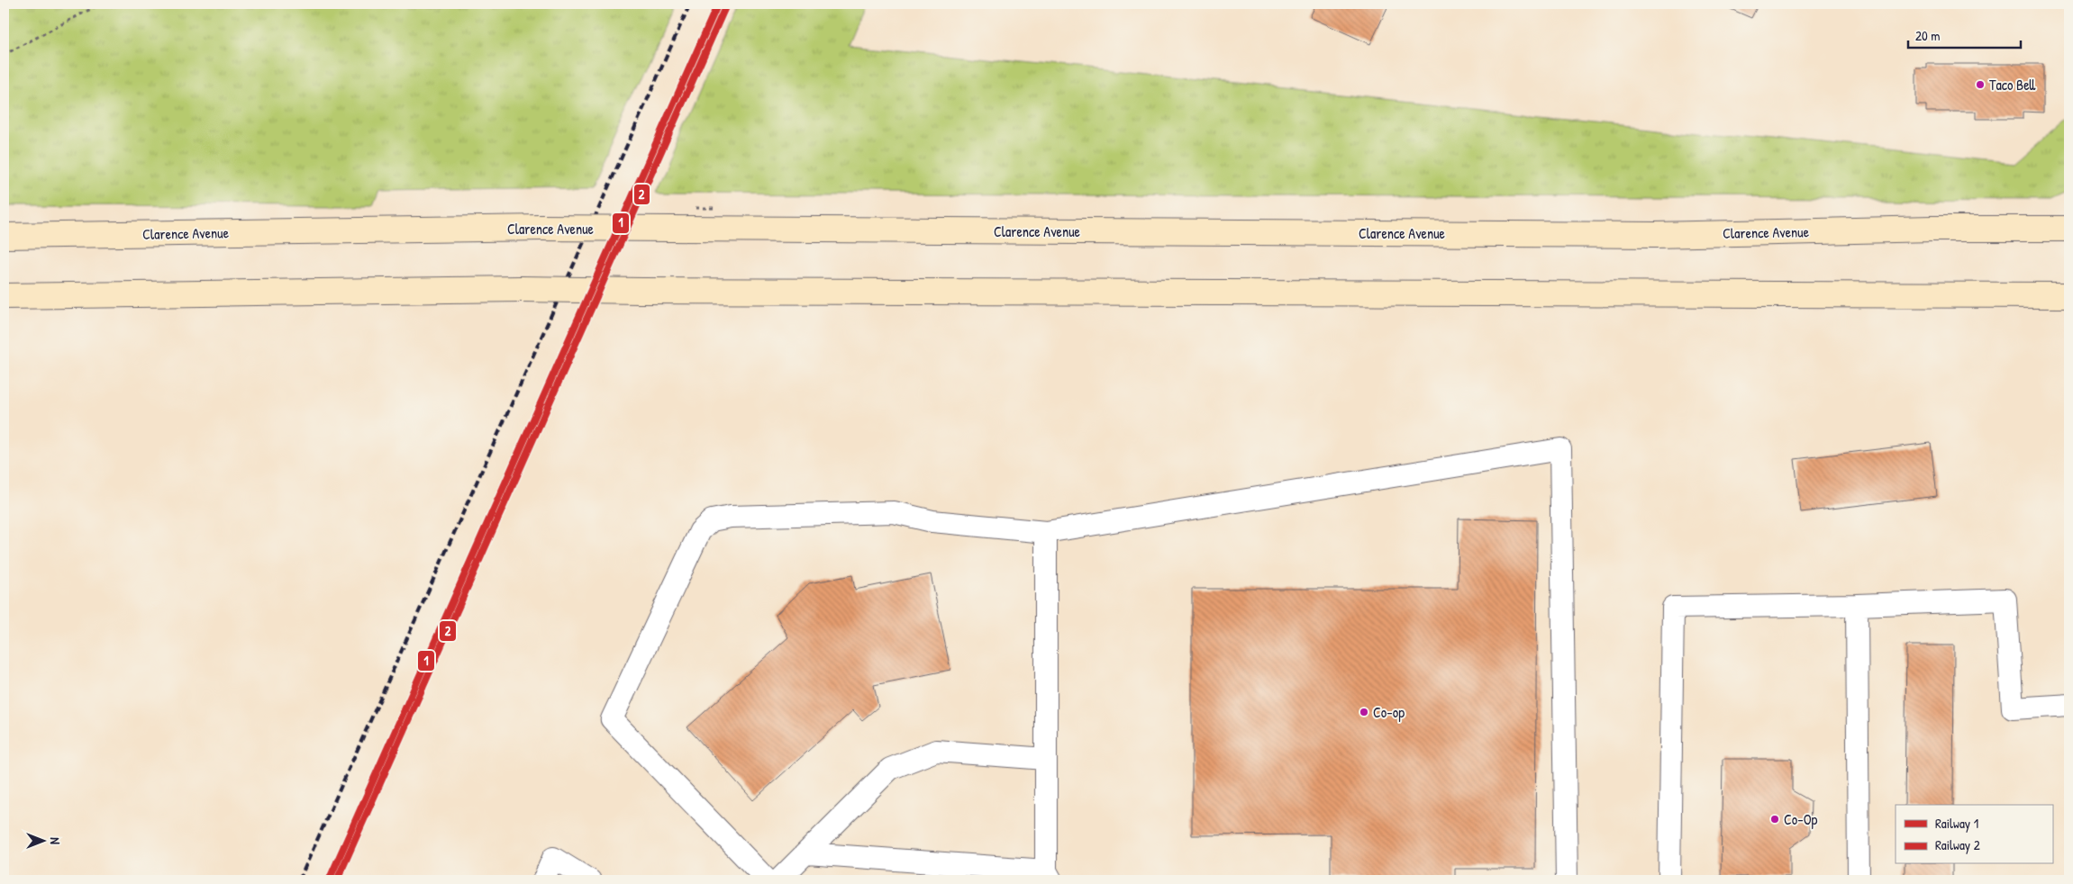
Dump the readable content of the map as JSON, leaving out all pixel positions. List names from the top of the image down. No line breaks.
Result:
{"streets":{"main road":["Clarence Avenue"]},"places":["Taco Bell","Co-op","Co-Op"],"lines":["rail line 1","rail line 2"],"legend":["Railway 1","Railway 2"],"scale_bar":"20 m","north":"right"}
